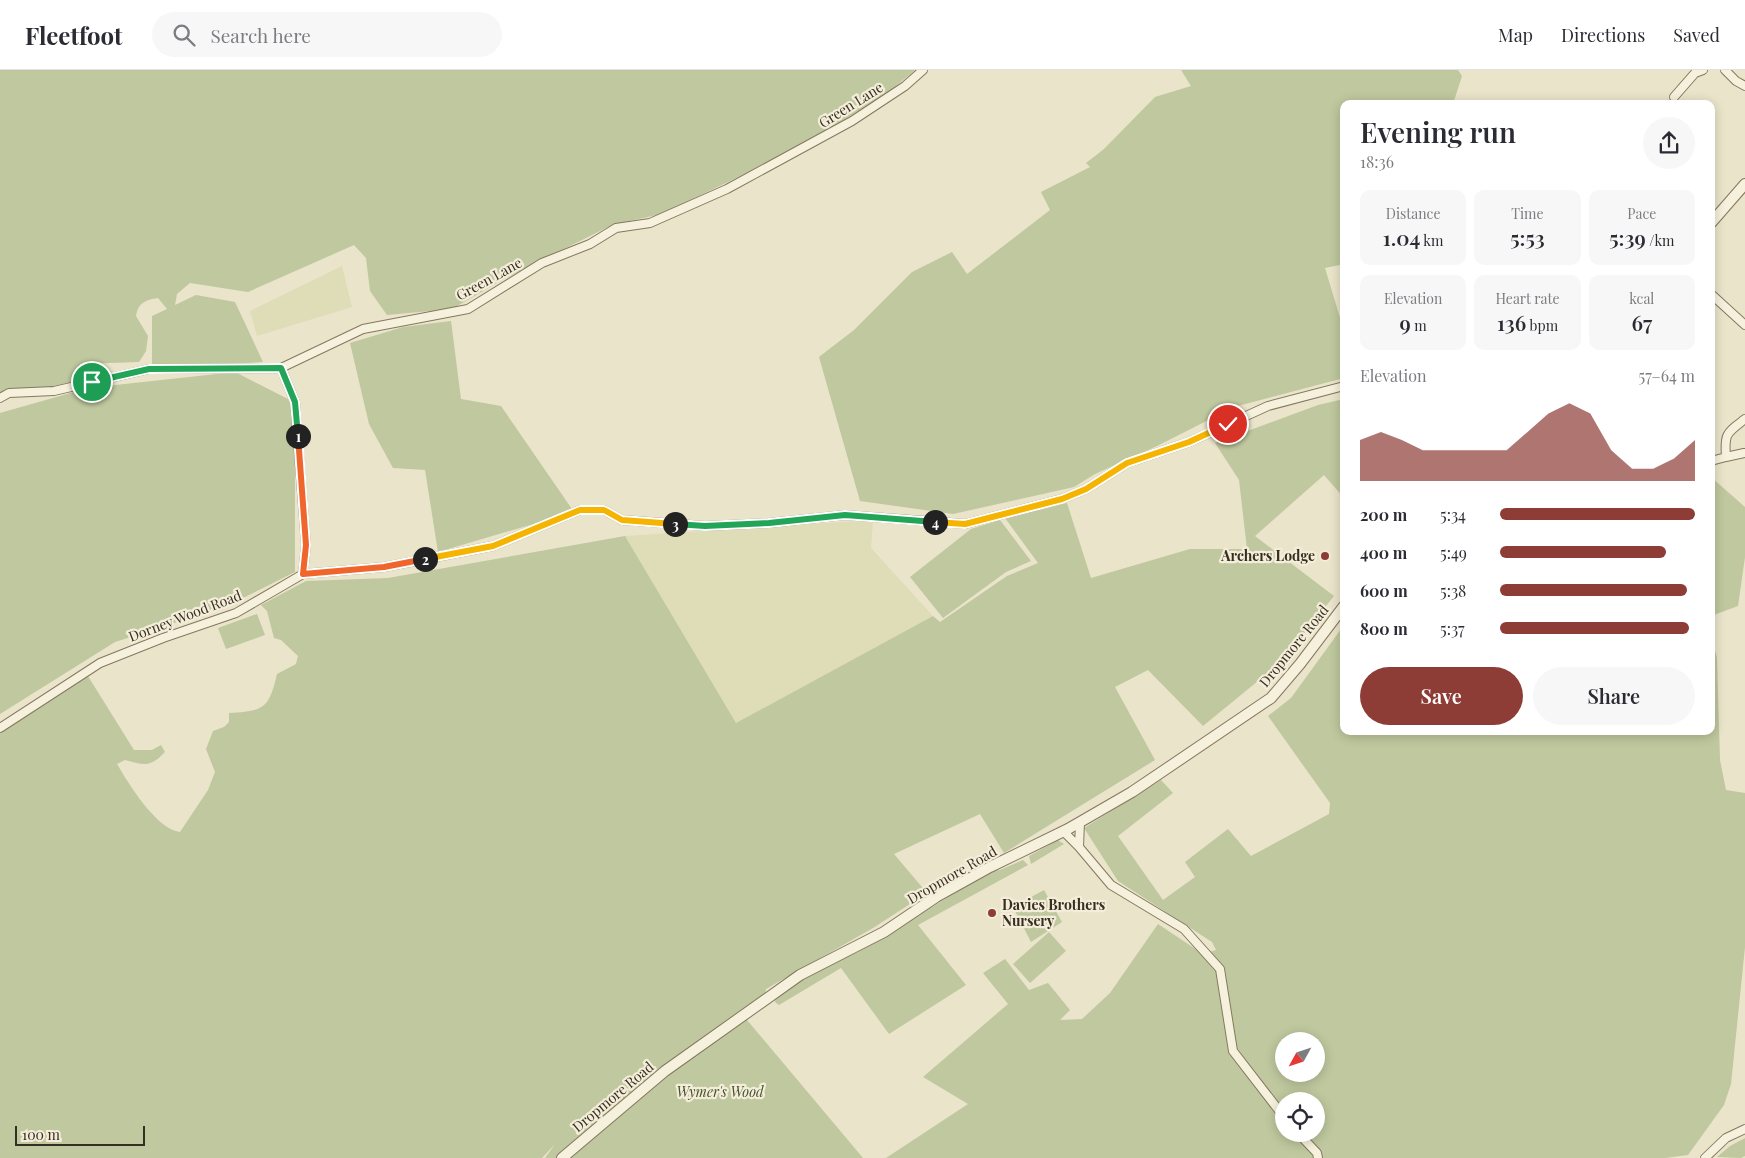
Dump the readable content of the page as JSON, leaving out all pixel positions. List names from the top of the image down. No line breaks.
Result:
{"streets":{"street":["Green Lane","Dorney Wood Road","Dropmore Road"]},"parks":["Wymer's Wood"],"places":["Archers Lodge","Davies Brothers Nursery"],"scale_bar":"100 m","north":"bottom left","page":{"header":"Fleetfoot","search":"Search here","nav":["Map","Directions","Saved"],"heading":["Evening run","18:36"],"stats":[["Distance","1.04 km"],["Time","5:53"],["Pace","5:39 /km"],["Elevation","9 m"],["Heart rate","136 bpm"],["kcal","67"]],"chart":["Elevation","57–64 m"],"pins":["1","4","3","2"],"list":[{"name":"200 m","note":"5:34"},{"name":"400 m","note":"5:49"},{"name":"600 m","note":"5:38"},{"name":"800 m","note":"5:37"}],"buttons":["Save","Share"],"scale":"100 m"}}
